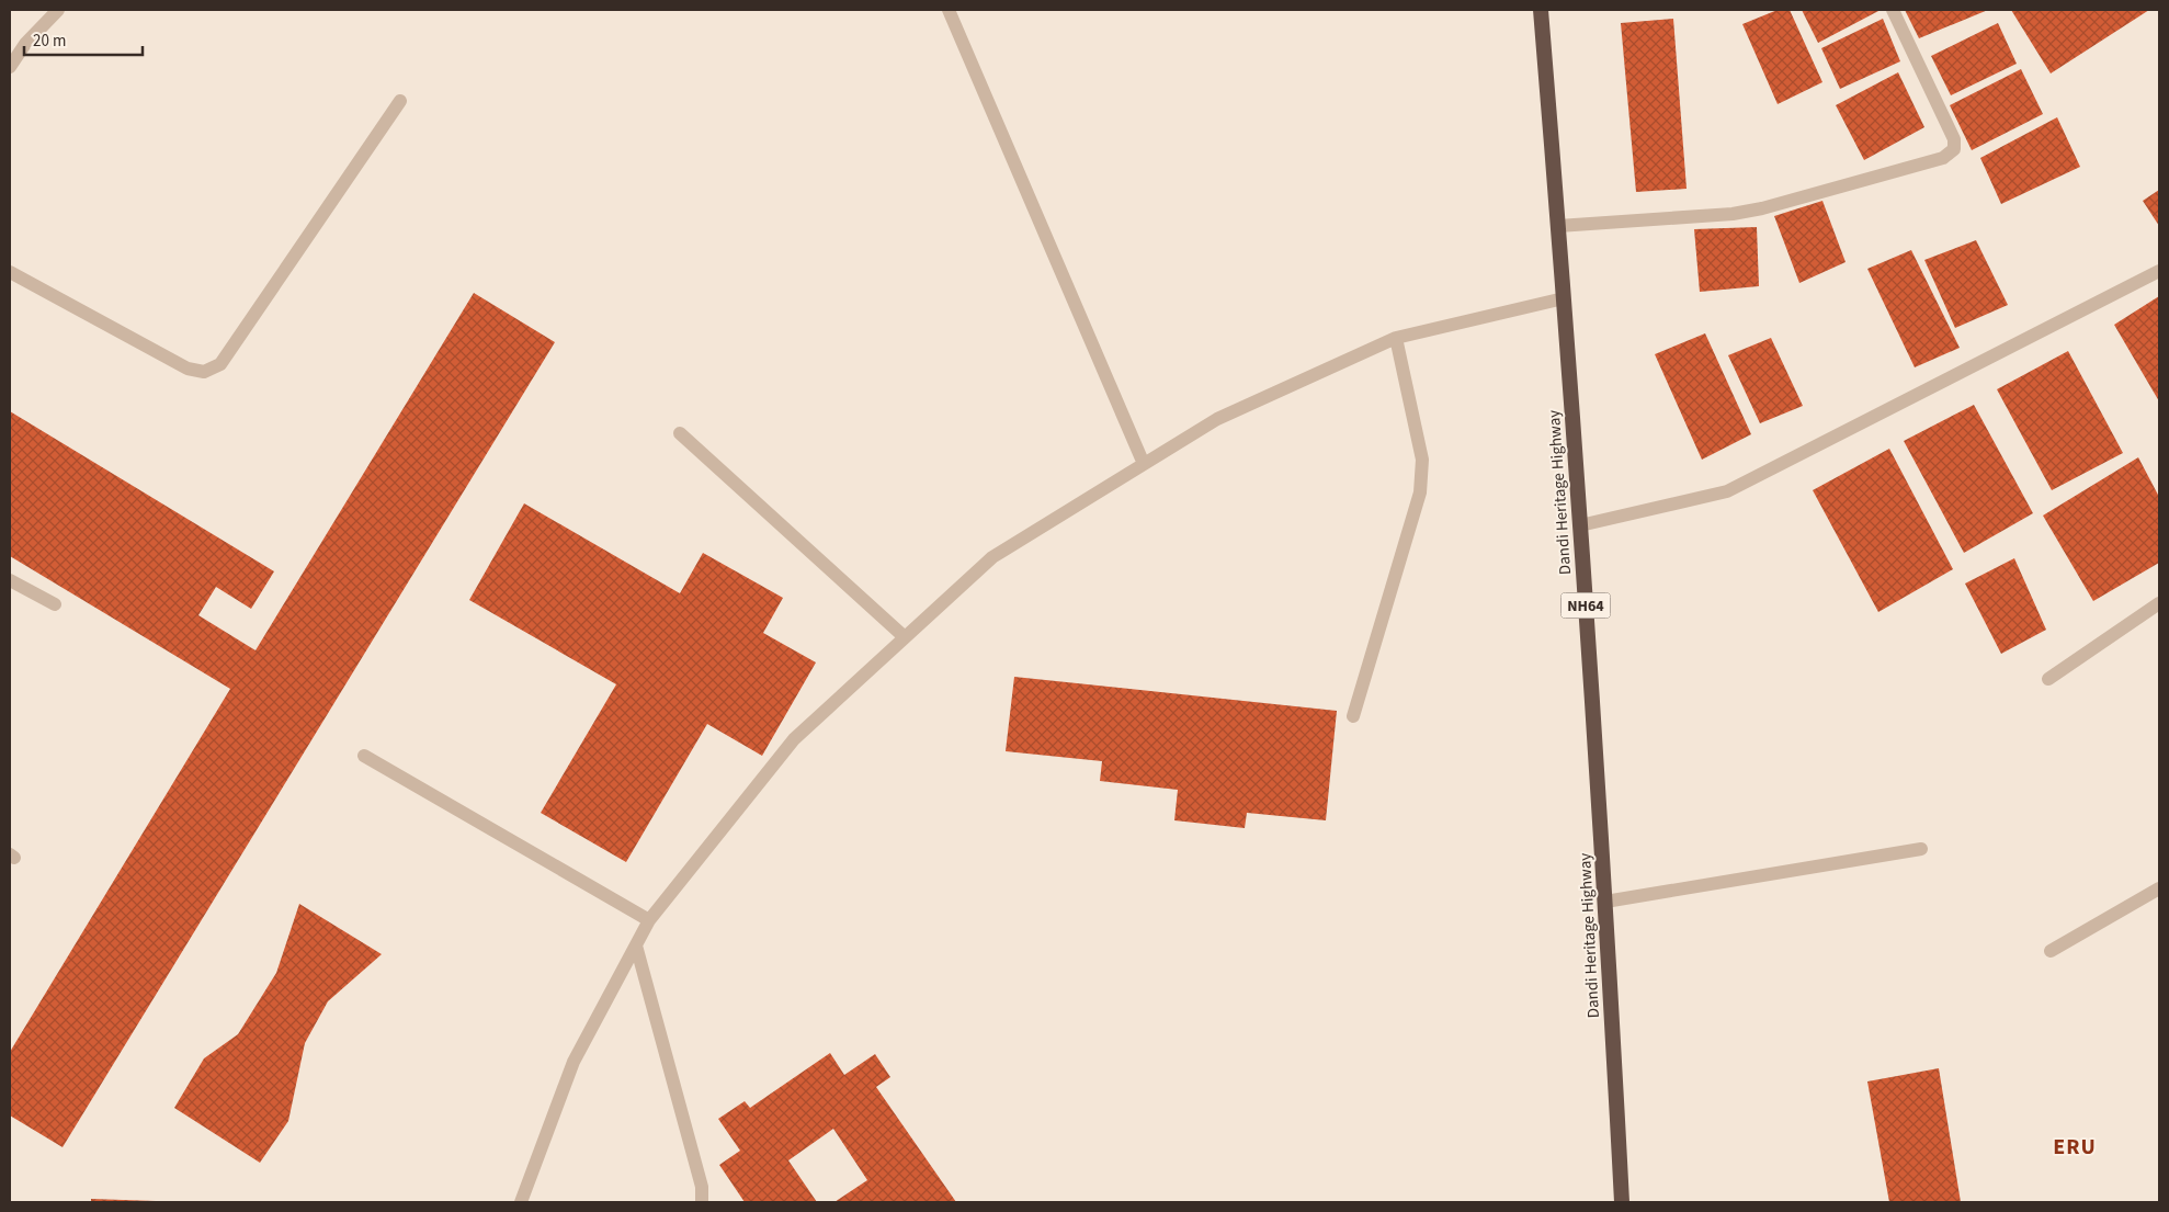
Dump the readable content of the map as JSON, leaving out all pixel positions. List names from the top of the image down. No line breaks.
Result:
{"streets":{"highway":["Dandi Heritage Highway","NH64"]},"districts":["ERU"],"scale_bar":"20 m"}
